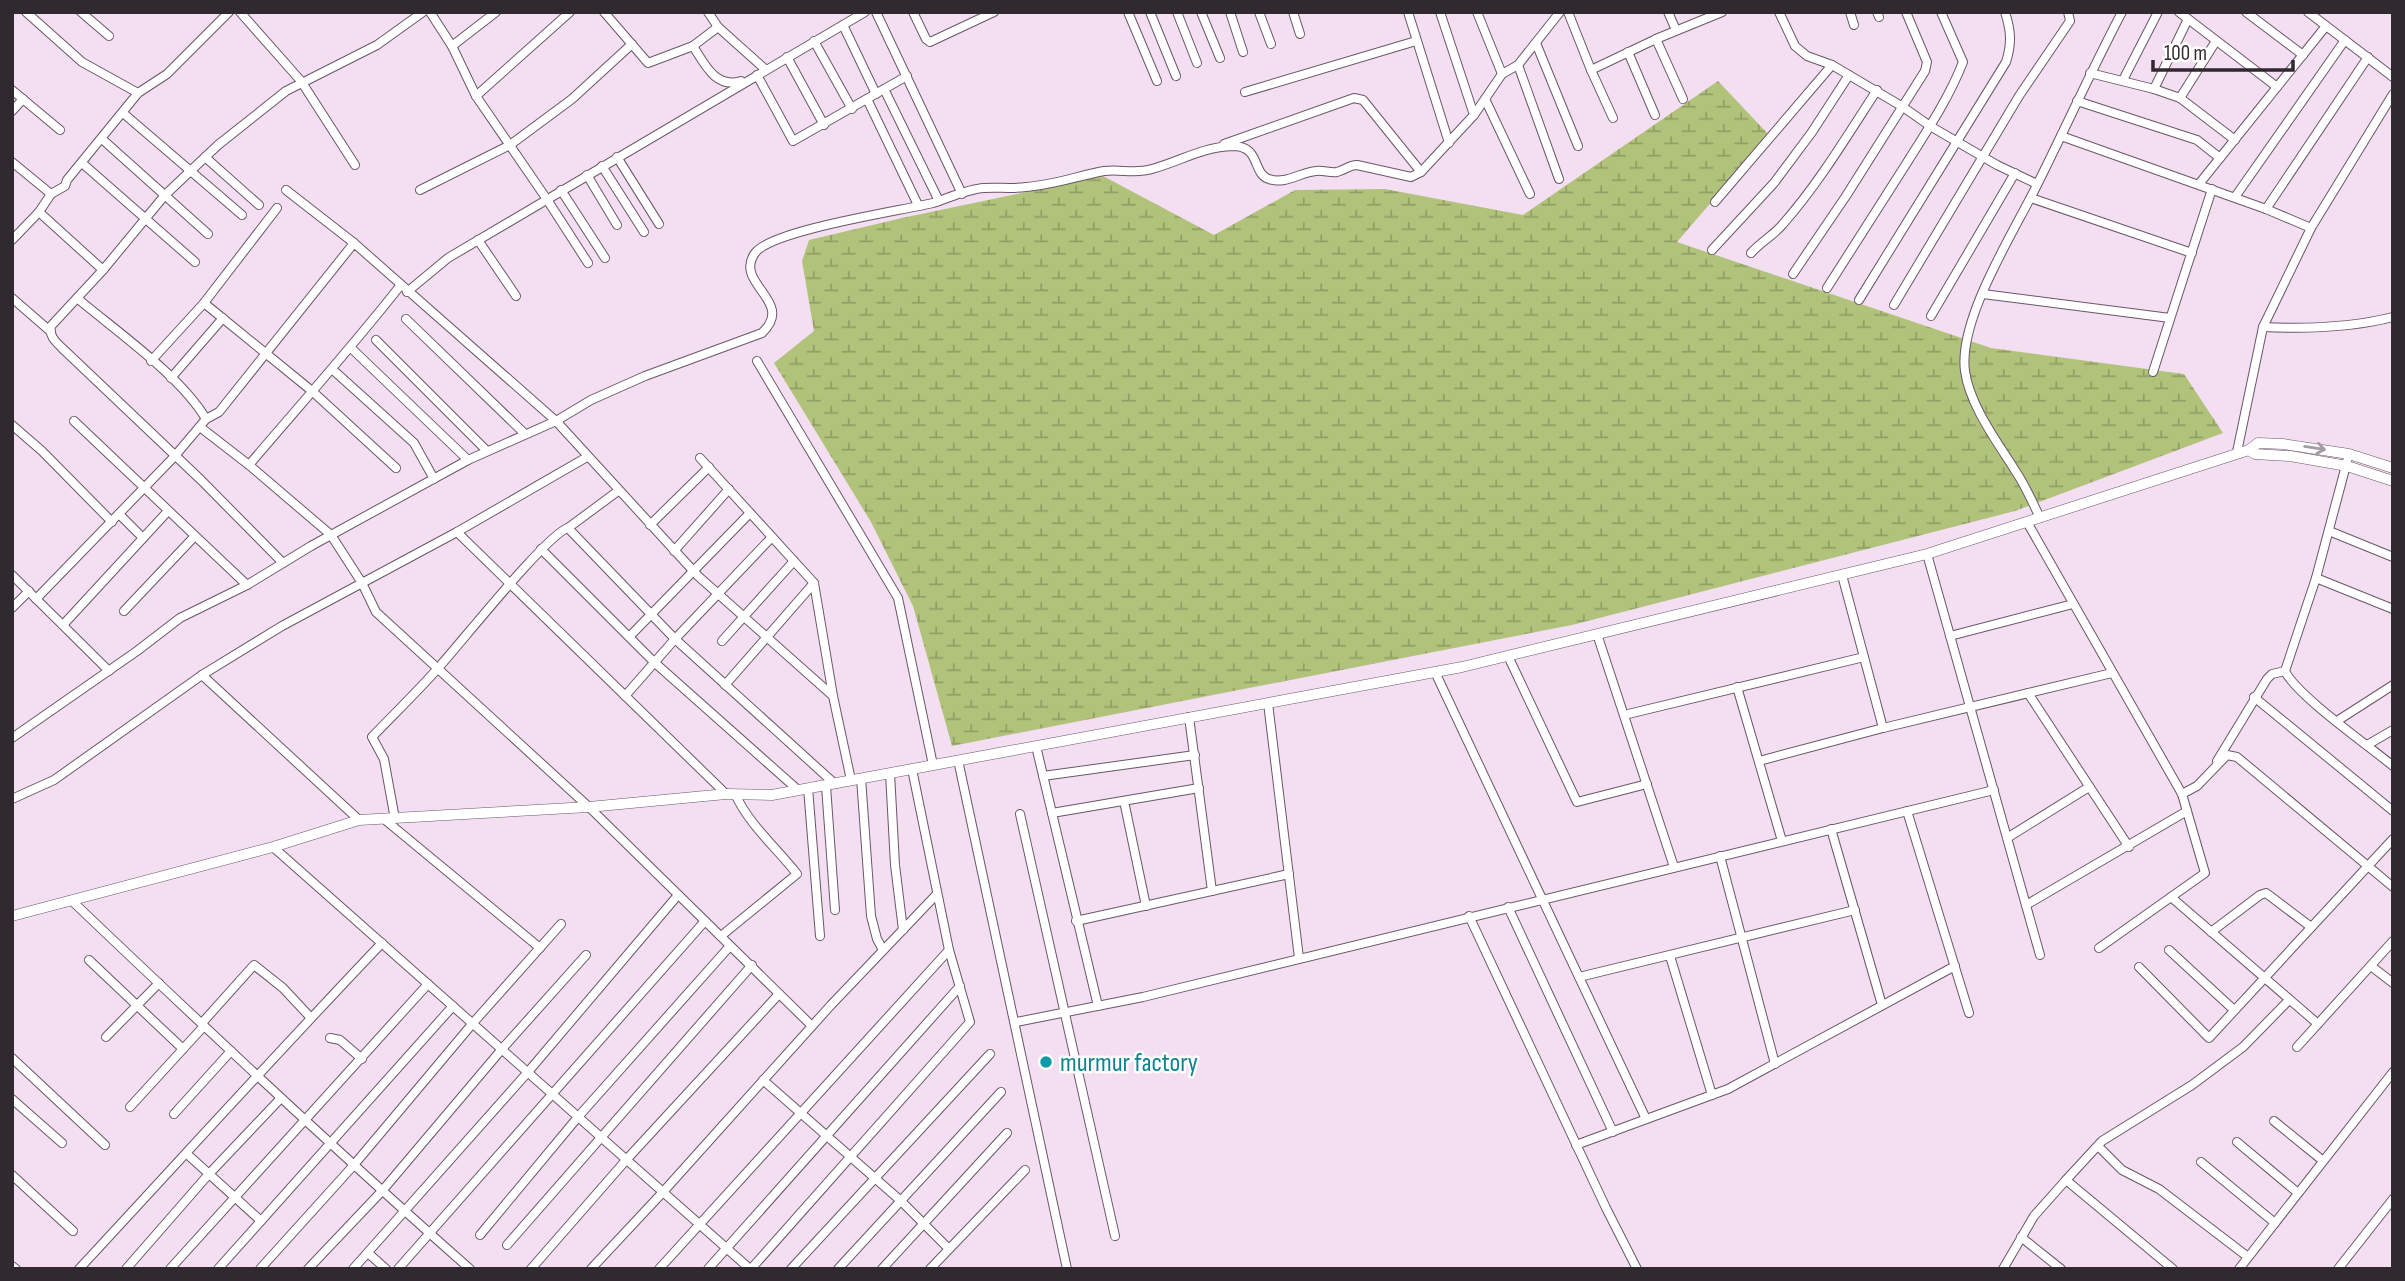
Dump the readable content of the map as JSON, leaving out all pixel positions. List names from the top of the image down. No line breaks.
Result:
{"places":["murmur factory"],"scale_bar":"100 m"}
